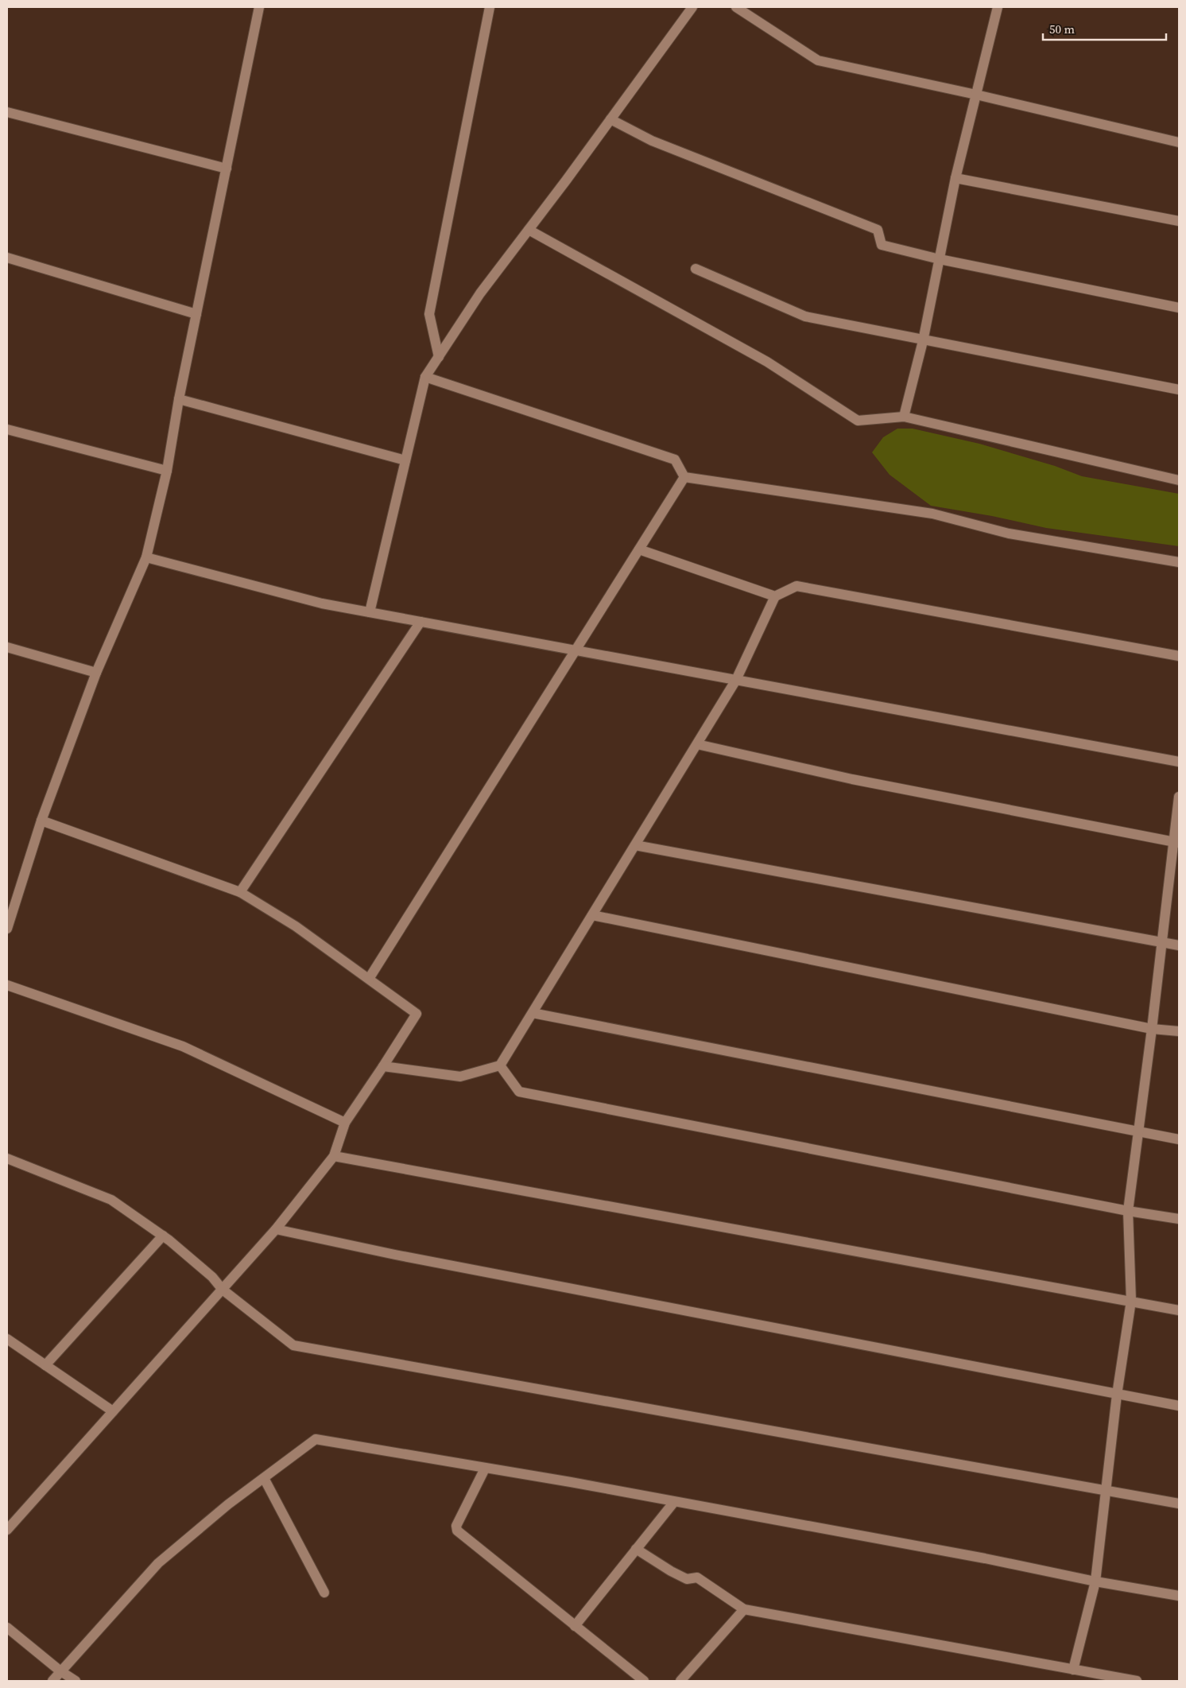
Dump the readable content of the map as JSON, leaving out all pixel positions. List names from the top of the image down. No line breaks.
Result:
{"scale_bar":"50 m"}
